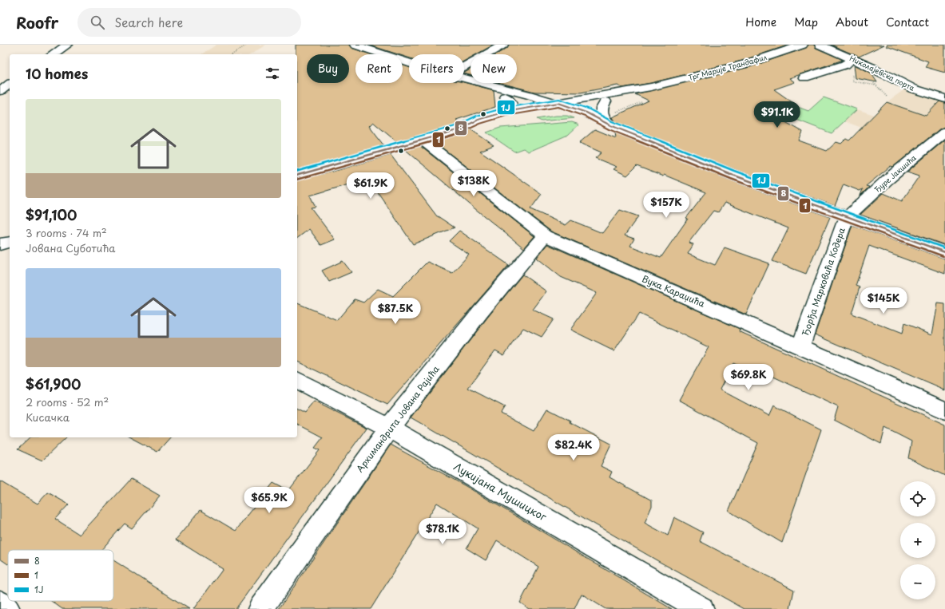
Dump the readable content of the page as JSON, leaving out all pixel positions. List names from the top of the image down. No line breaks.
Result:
{"streets":{"street":["Трг Марије Трандафил","Николајевска порта","Ђуре Јакшића","Ђорђа Марковића Кодера","Вука Караџића","Архимандрита Јована Рајића","Лукијана Мушицког"]},"crossings":[["Ђуре Јакшића","Ђорђа Марковића Кодера"],["Ђорђа Марковића Кодера","Вука Караџића"],["Вука Караџића","Архимандрита Јована Рајића"],["Архимандрита Јована Рајића","Лукијана Мушицког"]],"lines":["transit line 1J","transit line 8","transit line 1"],"legend":["8","1","1J"],"page":{"header":"Roofr","search":"Search here","nav":["Home","Map","About","Contact"],"chip":["Buy","Rent","Filters","New"],"heading":"10 homes","list":[{"name":"$91,100","note":"3 rooms · 74 m² · Јована Суботића"},{"name":"$61,900","note":"2 rooms · 52 m² · Кисачка"}],"price":["$91.1K","$138K","$61.9K","$157K","$145K","$87.5K","$69.8K","$82.4K","$65.9K","$78.1K"],"map_buttons":["+","−"]}}
